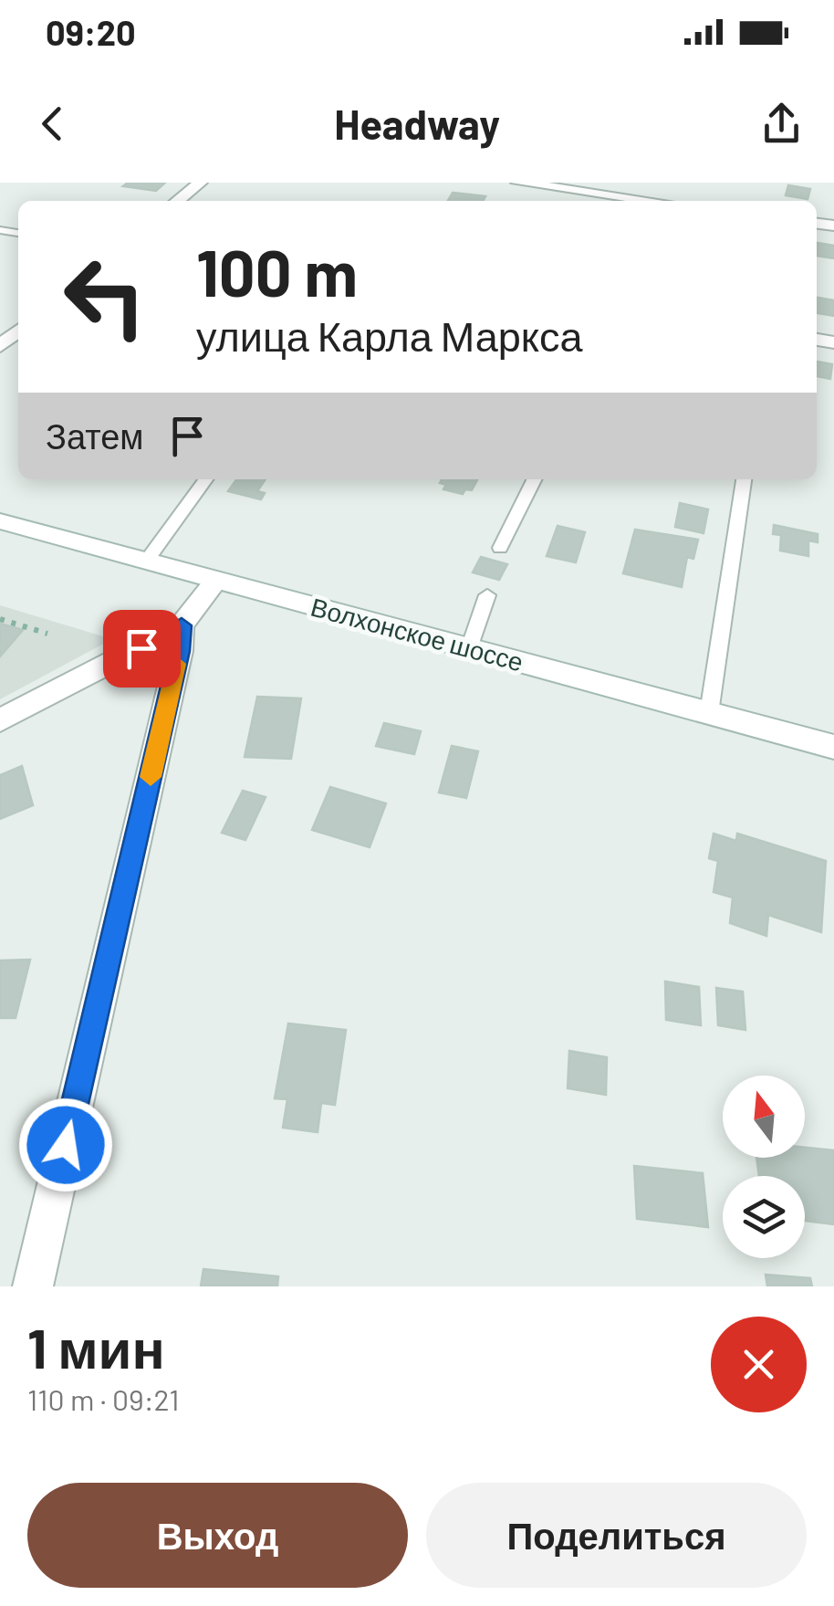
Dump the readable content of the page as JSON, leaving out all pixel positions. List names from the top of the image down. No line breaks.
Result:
{"streets":{"street":["Волхонское шоссе"]},"north":"top","page":{"status":"09:20","header":"Headway","turn":["100 m","улица Карла Маркса"],"then":"Затем","heading":["1 мин","110 m · 09:21"],"buttons":["Выход","Поделиться"]}}
